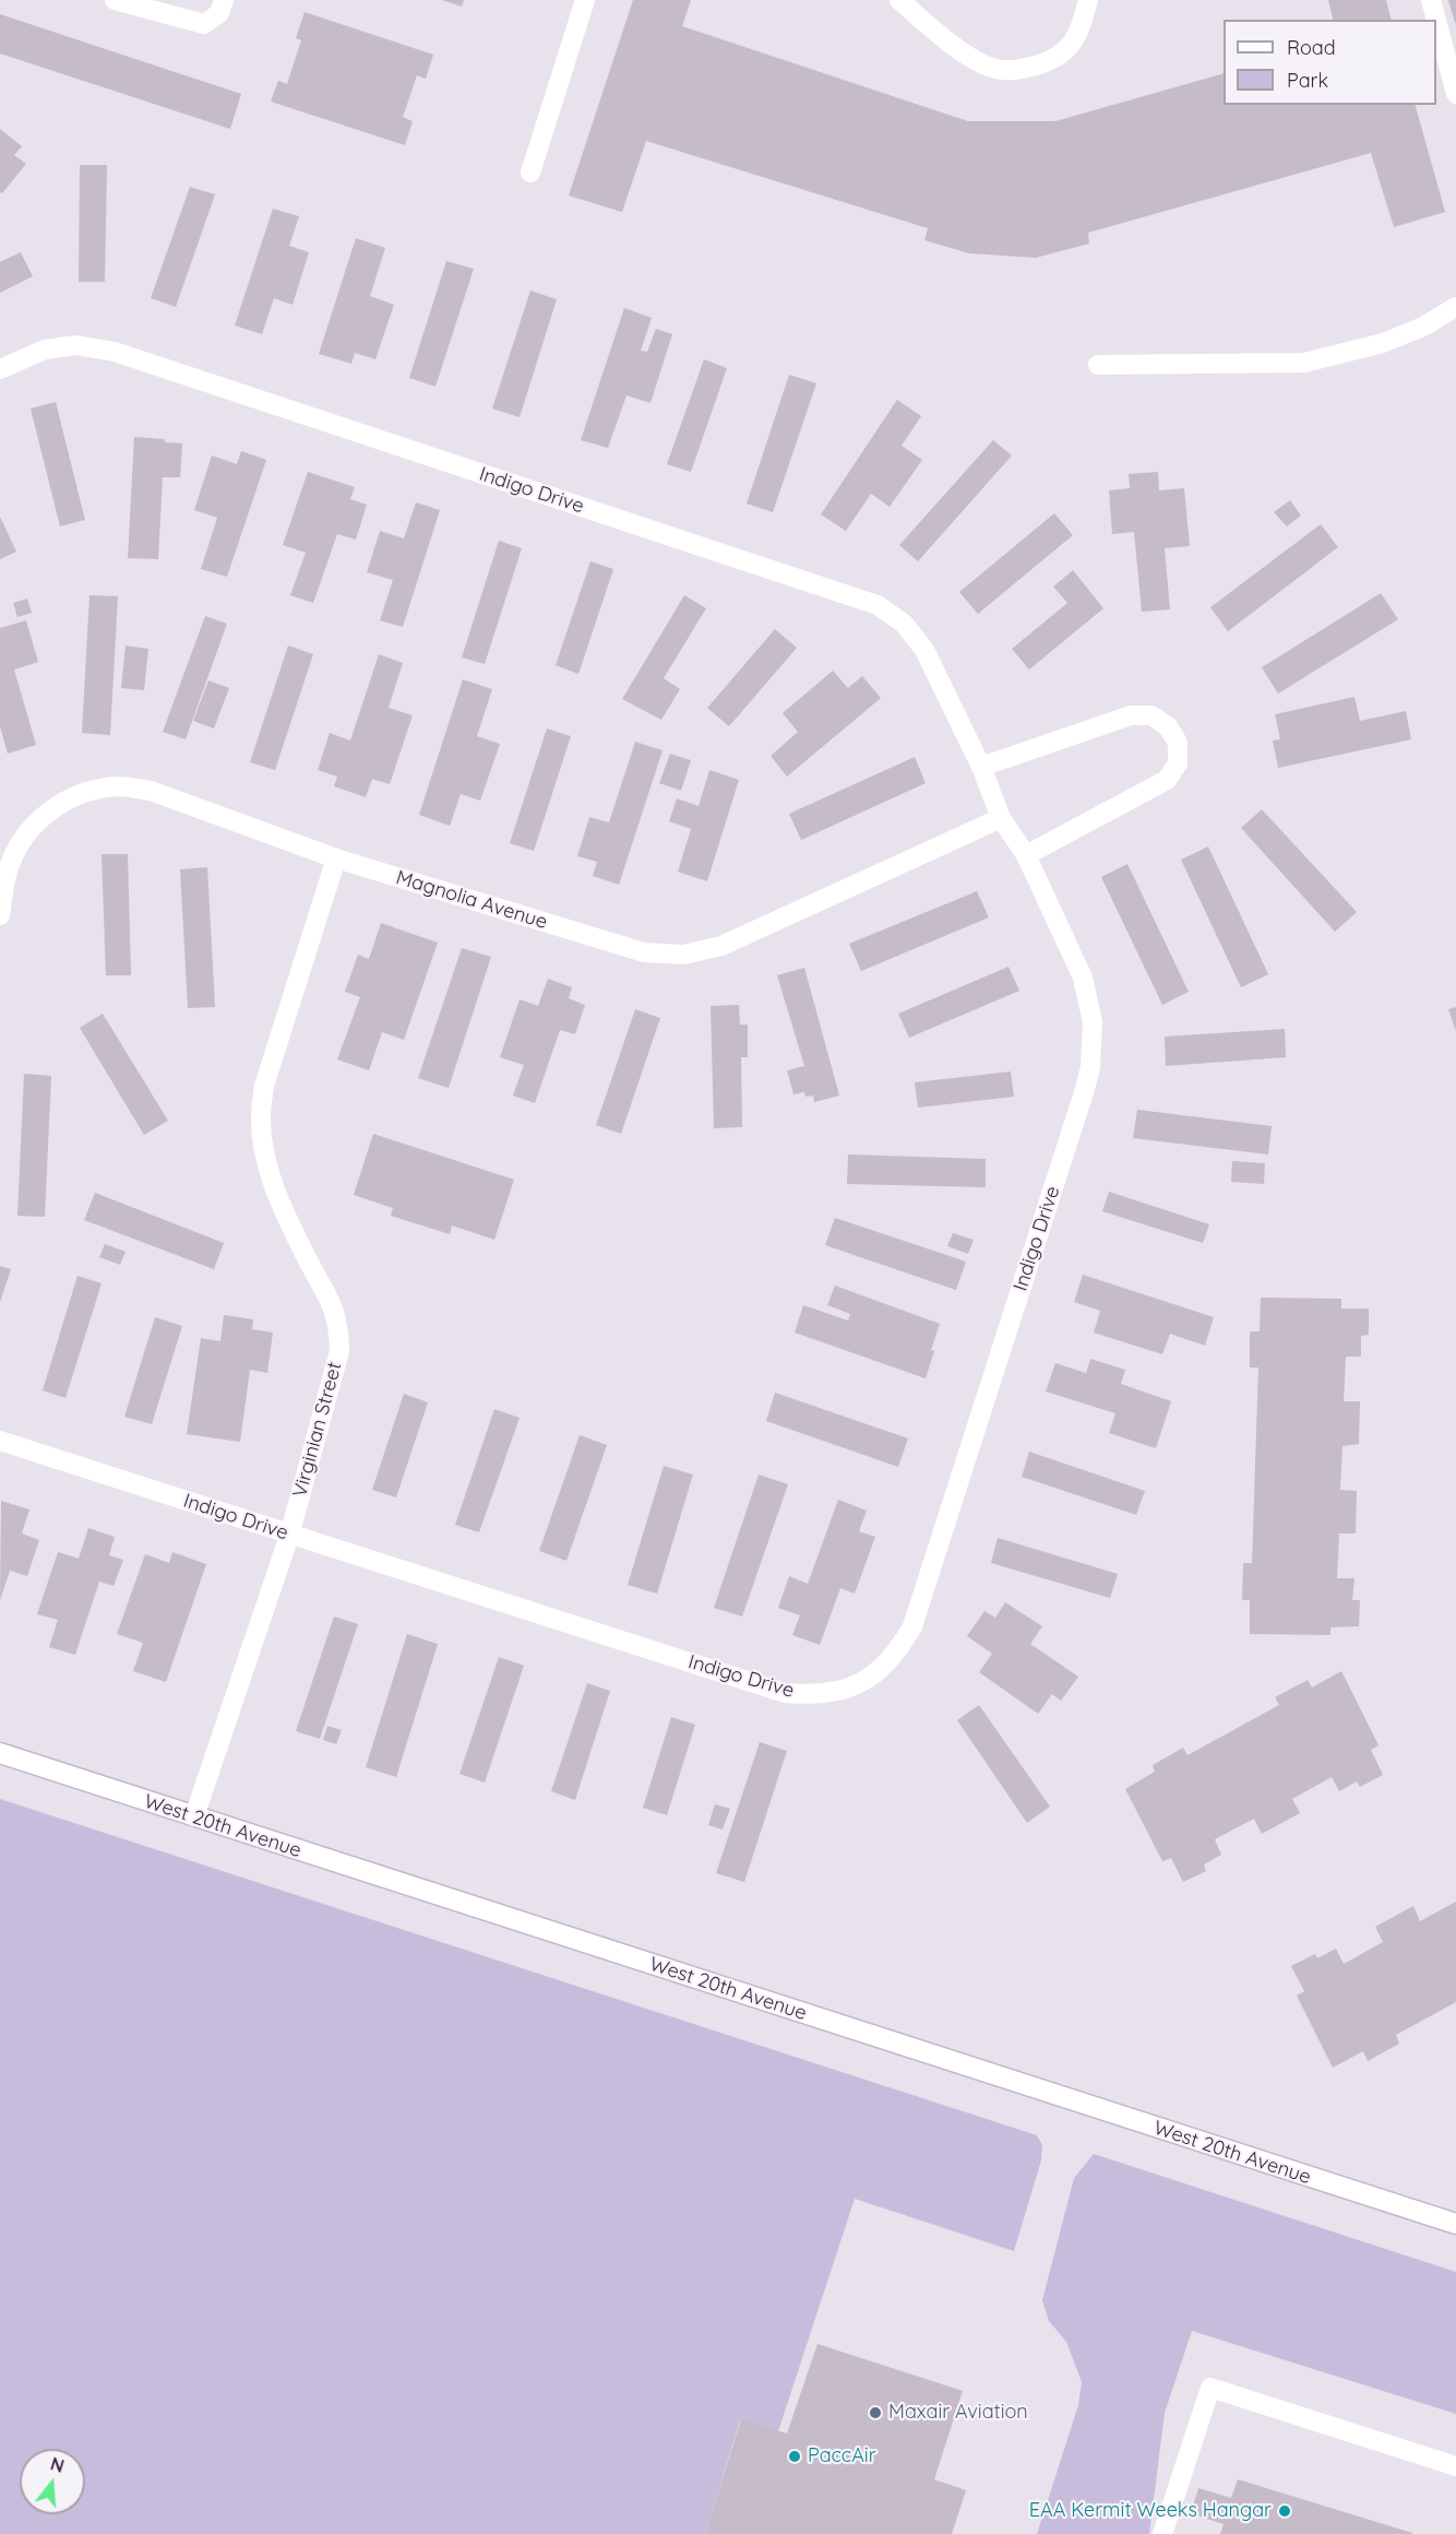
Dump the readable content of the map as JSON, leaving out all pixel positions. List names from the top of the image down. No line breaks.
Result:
{"streets":{"street":["Indigo Drive","Magnolia Avenue","Virginian Street","West 20th Avenue"]},"crossings":[["Indigo Drive","Magnolia Avenue"],["Indigo Drive","Virginian Street"],["Magnolia Avenue","Virginian Street"],["Virginian Street","West 20th Avenue"]],"places":["Maxair Aviation","PaccAir","EAA Kermit Weeks Hangar"],"legend":["Road","Park"],"north":"top"}
